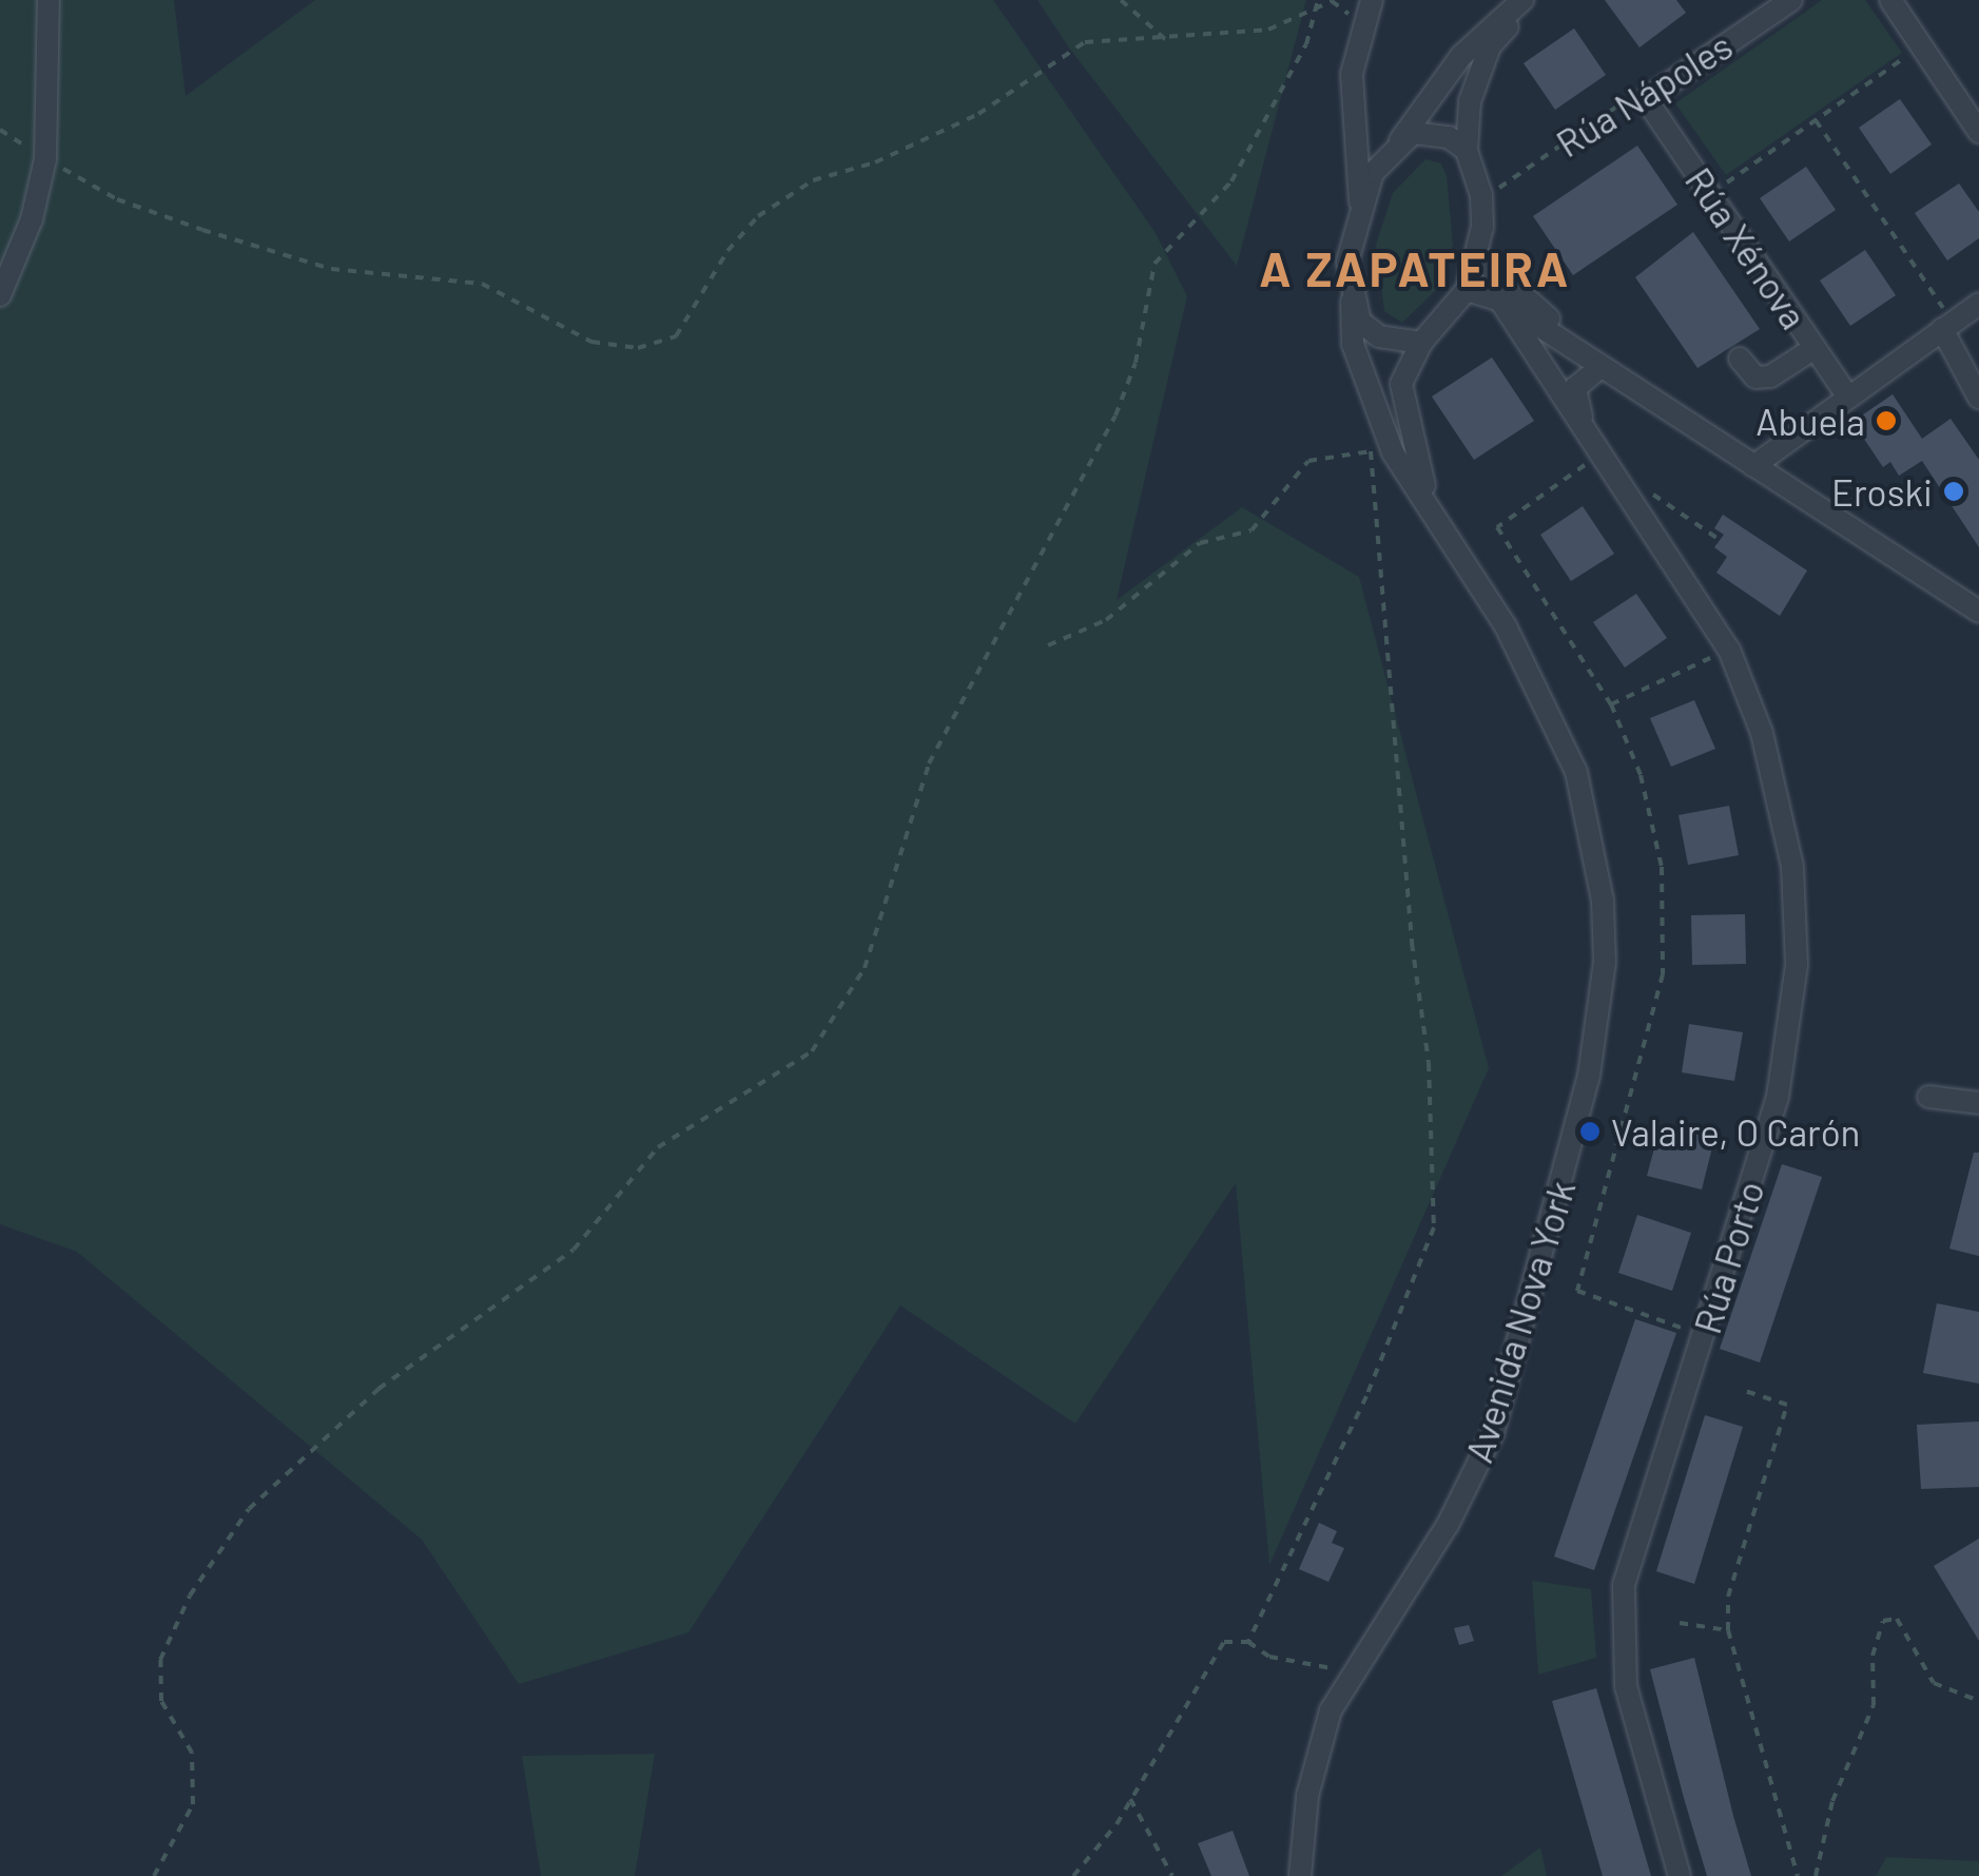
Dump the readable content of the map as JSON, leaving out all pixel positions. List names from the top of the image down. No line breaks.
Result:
{"streets":{"street":["Rúa Nápoles","Rúa Xénova","Rúa Porto","Avenida Nova York"]},"crossings":[["Rúa Nápoles","Rúa Xénova"]],"districts":["A ZAPATEIRA"],"places":["Abuela","Eroski","Valaire, O Carón"]}
